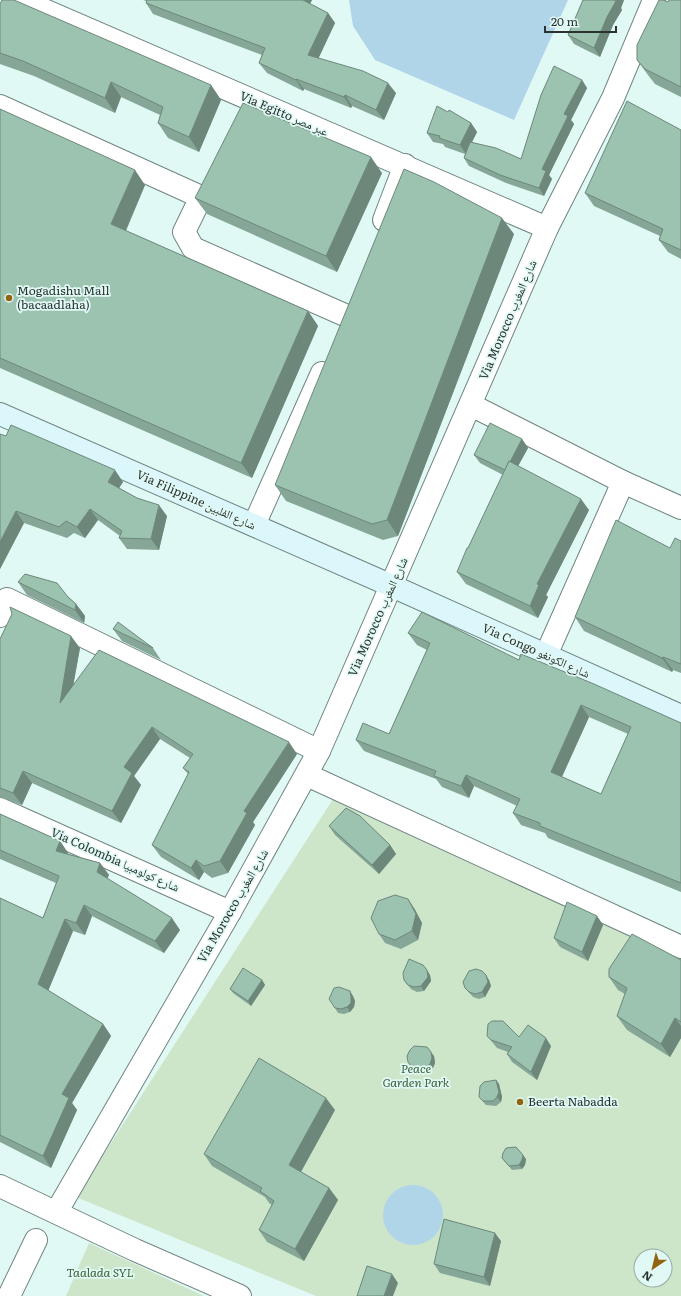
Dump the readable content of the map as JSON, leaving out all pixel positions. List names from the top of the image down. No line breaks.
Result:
{"streets":{"main road":["Via Filippine شارع الفلبين","Via Congo شارع الكونغو"],"street":["Via Egitto عبر مصر","Via Morocco شارع المغرب","Via Colombia شارع كولومبيا"]},"crossings":[["Via Egitto عبر مصر","Via Morocco شارع المغرب"],["Via Morocco شارع المغرب","Via Filippine شارع الفلبين"],["Via Morocco شارع المغرب","Via Congo شارع الكونغو"],["Via Morocco شارع المغرب","Via Colombia شارع كولومبيا"],["Via Filippine شارع الفلبين","Via Congo شارع الكونغو"]],"parks":["Peace Garden Park","Taalada SYL"],"places":["Mogadishu Mall (bacaadlaha)","Beerta Nabadda"],"scale_bar":"20 m","north":"bottom left"}
